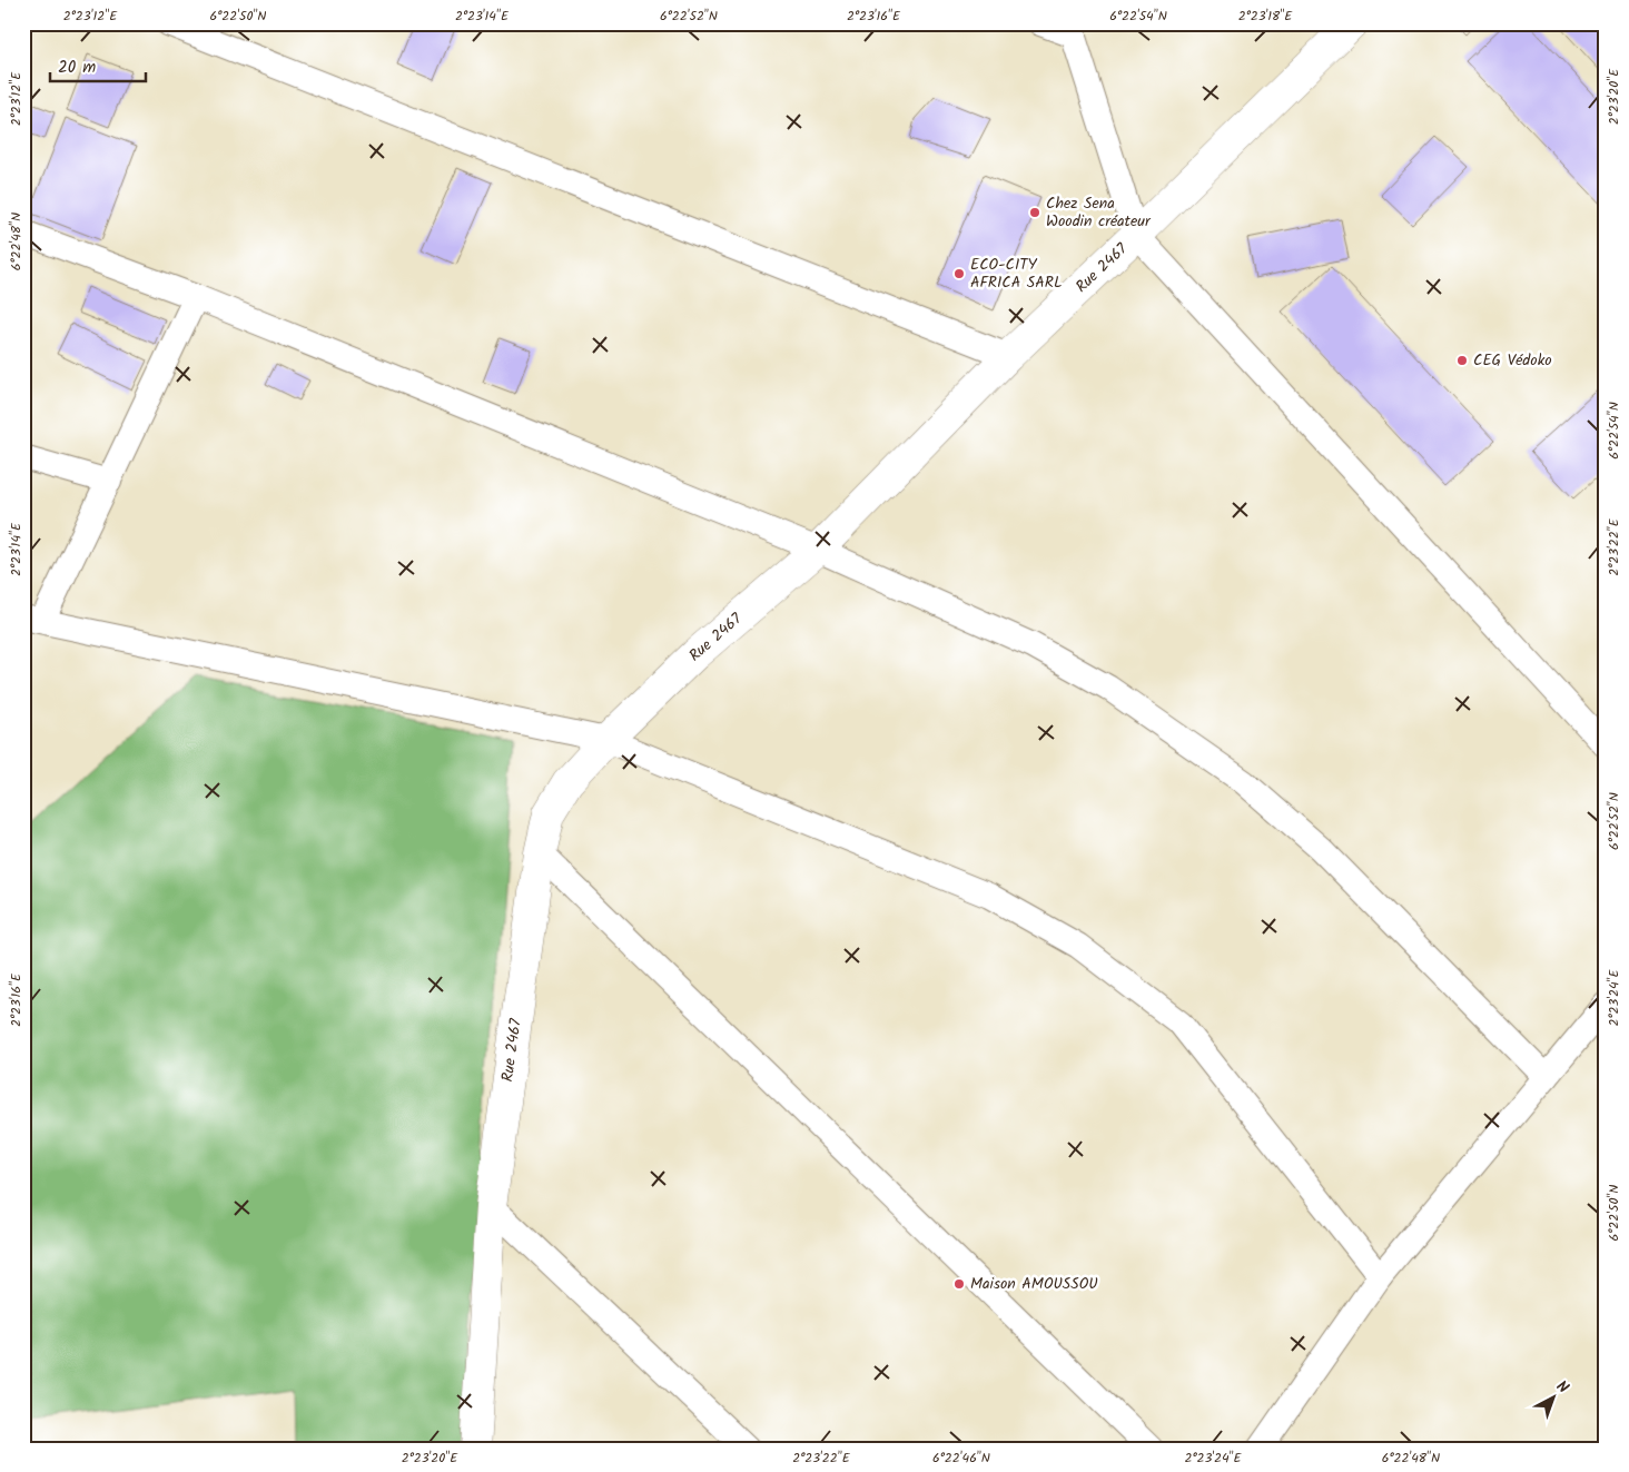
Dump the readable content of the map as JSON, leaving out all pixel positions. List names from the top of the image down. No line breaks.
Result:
{"streets":{"street":["Rue 2467"]},"places":["Chez Sena Woodin créateur","ECO-CITY AFRICA SARL","CEG Védoko","Maison AMOUSSOU"],"scale_bar":"20 m","north":"top right","coordinates":["2°23'12\"E","6°22'50\"N","2°23'14\"E","6°22'52\"N","2°23'16\"E","6°22'54\"N","2°23'18\"E","2°23'20\"E","6°22'48\"N","2°23'22\"E","2°23'24\"E","6°22'46\"N"]}
